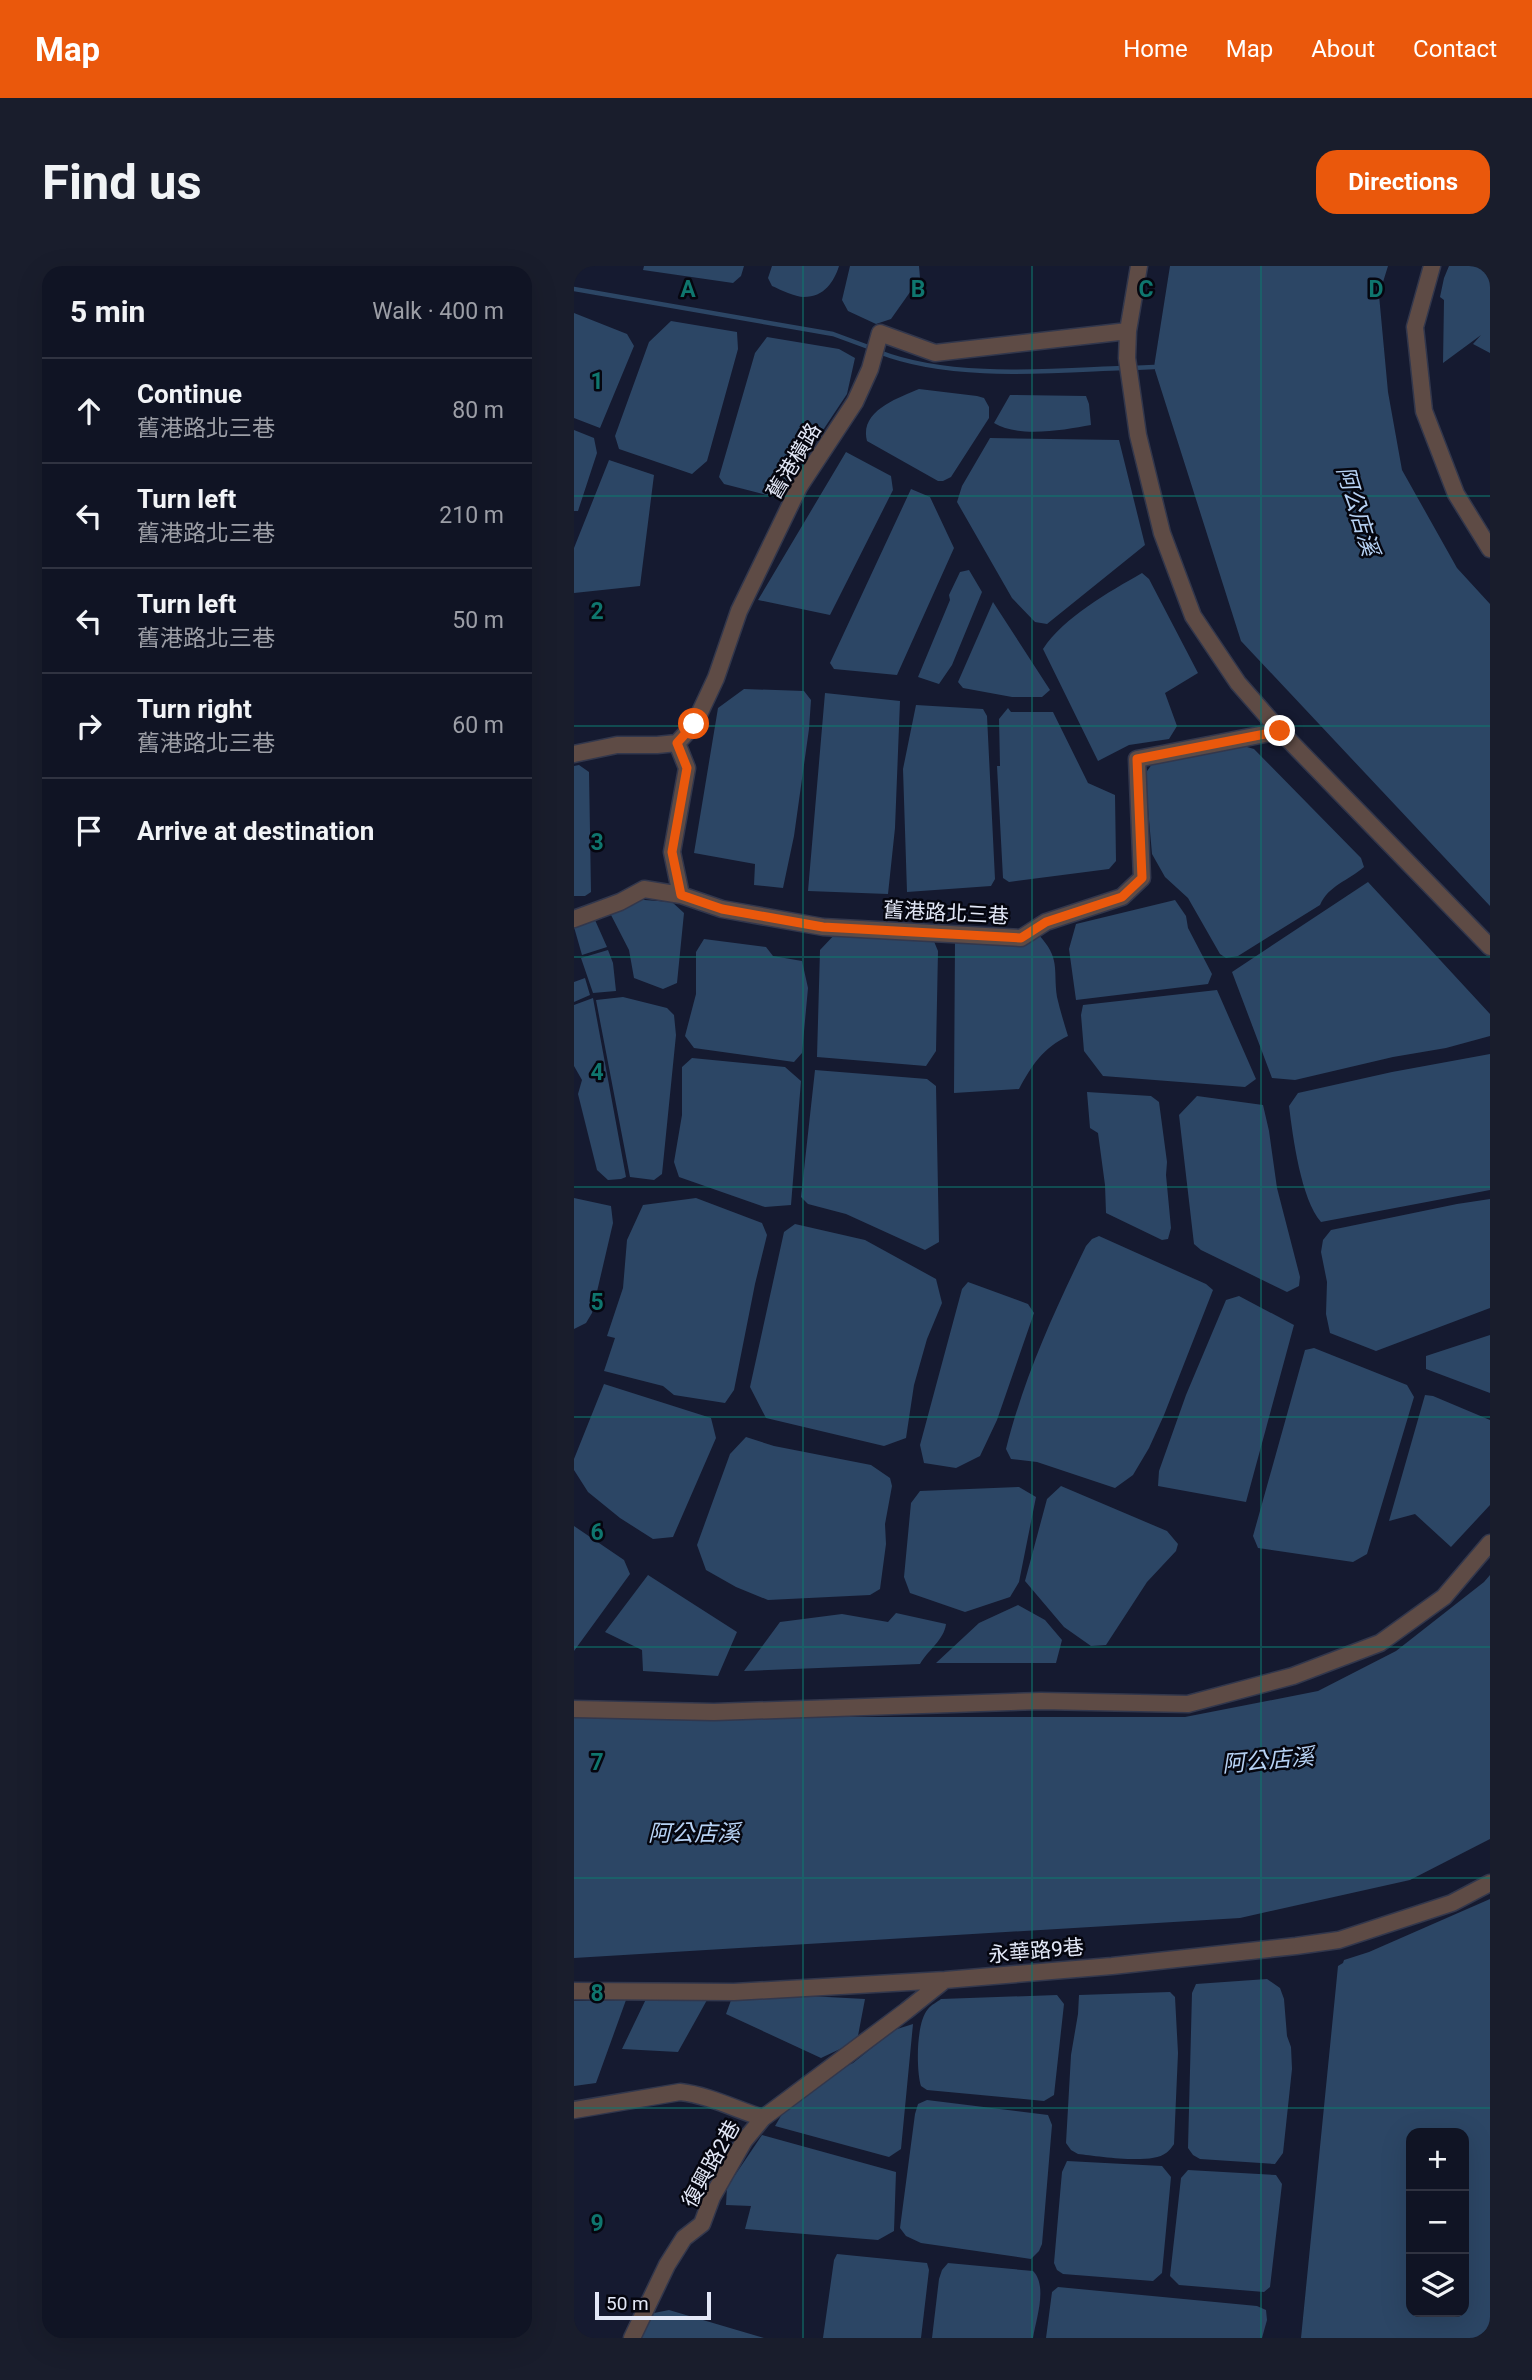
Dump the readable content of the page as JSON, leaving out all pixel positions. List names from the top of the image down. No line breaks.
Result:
{"streets":{"street":["舊港橫路","舊港路北三巷","永華路9巷","復興路2巷"]},"crossings":[["永華路9巷","復興路2巷"]],"water":["阿公店溪"],"scale_bar":"50 m","page":{"header":"Map","nav":["Home","Map","About","Contact"],"buttons":"Directions","title":"Find us","heading":["5 min","Walk · 400 m"],"list":[["Continue","舊港路北三巷","80 m"],["Turn left","舊港路北三巷","210 m"],["Turn left","舊港路北三巷","50 m"],["Turn right","舊港路北三巷","60 m"],"Arrive at destination"],"map_buttons":["+","−"],"scale":"50 m"},"grid":{"columns":["A","B","C","D"],"rows":["1","2","3","4","5","6","7","8","9"]}}
